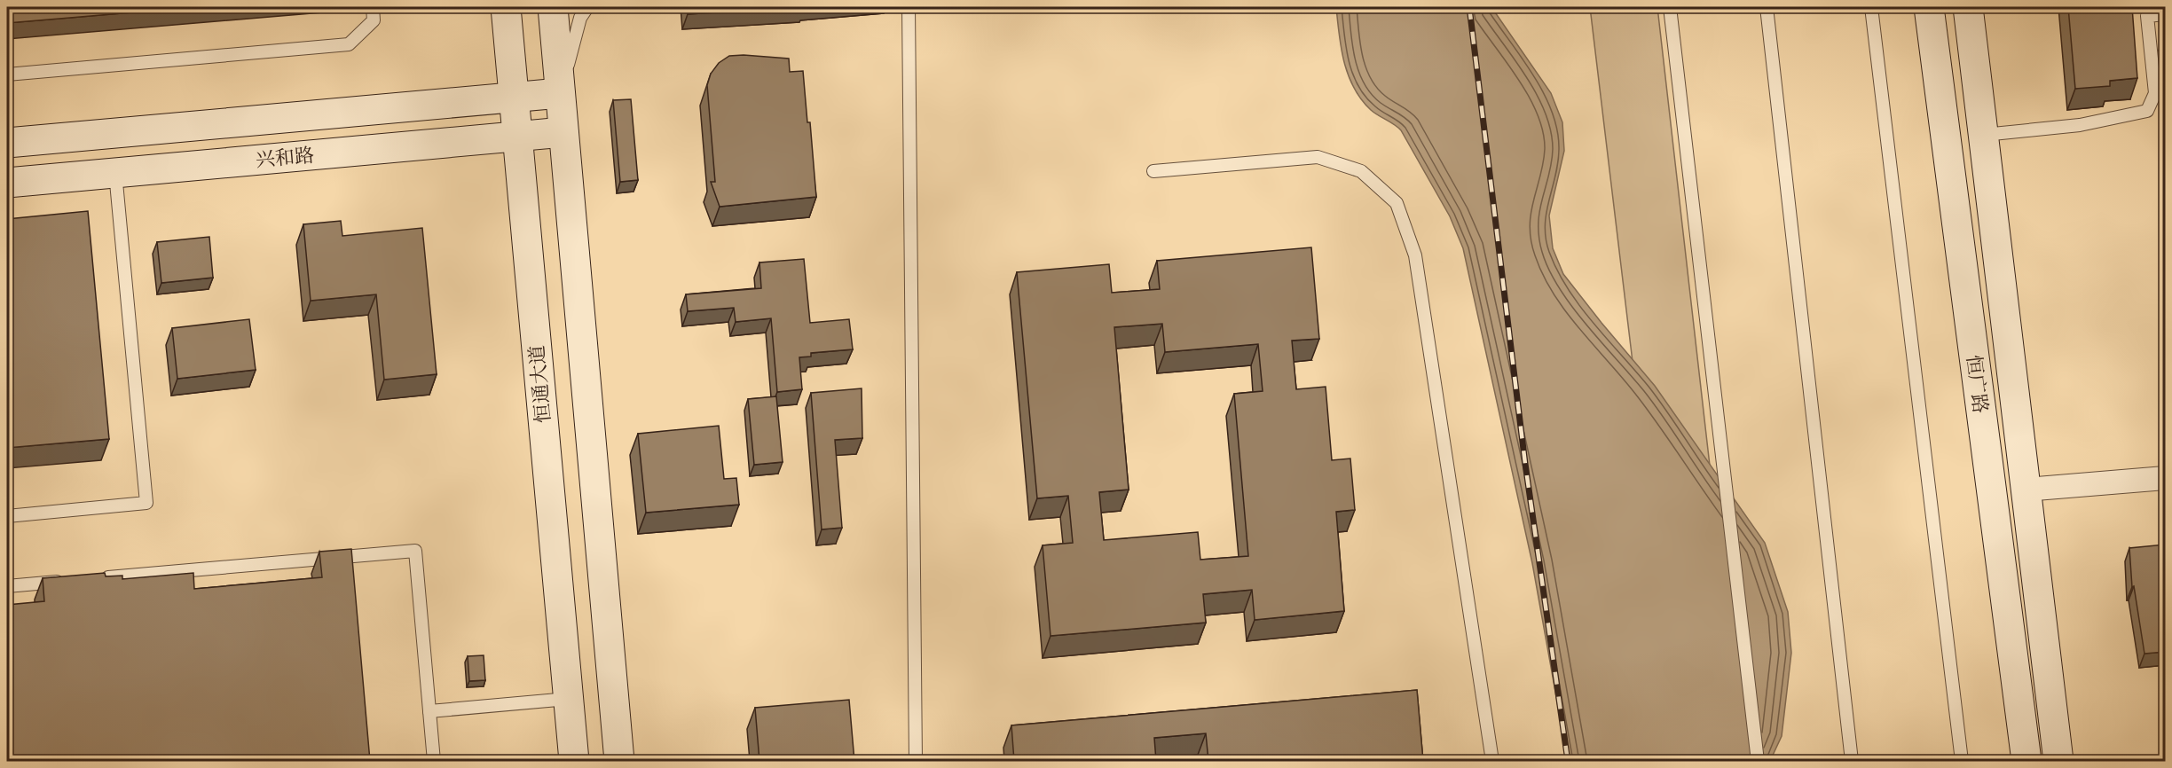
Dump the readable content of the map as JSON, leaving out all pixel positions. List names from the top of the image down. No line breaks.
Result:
{"streets":{"main road":["兴和路","恒通大道","恒广路"]},"crossings":[["兴和路","恒通大道"]]}
